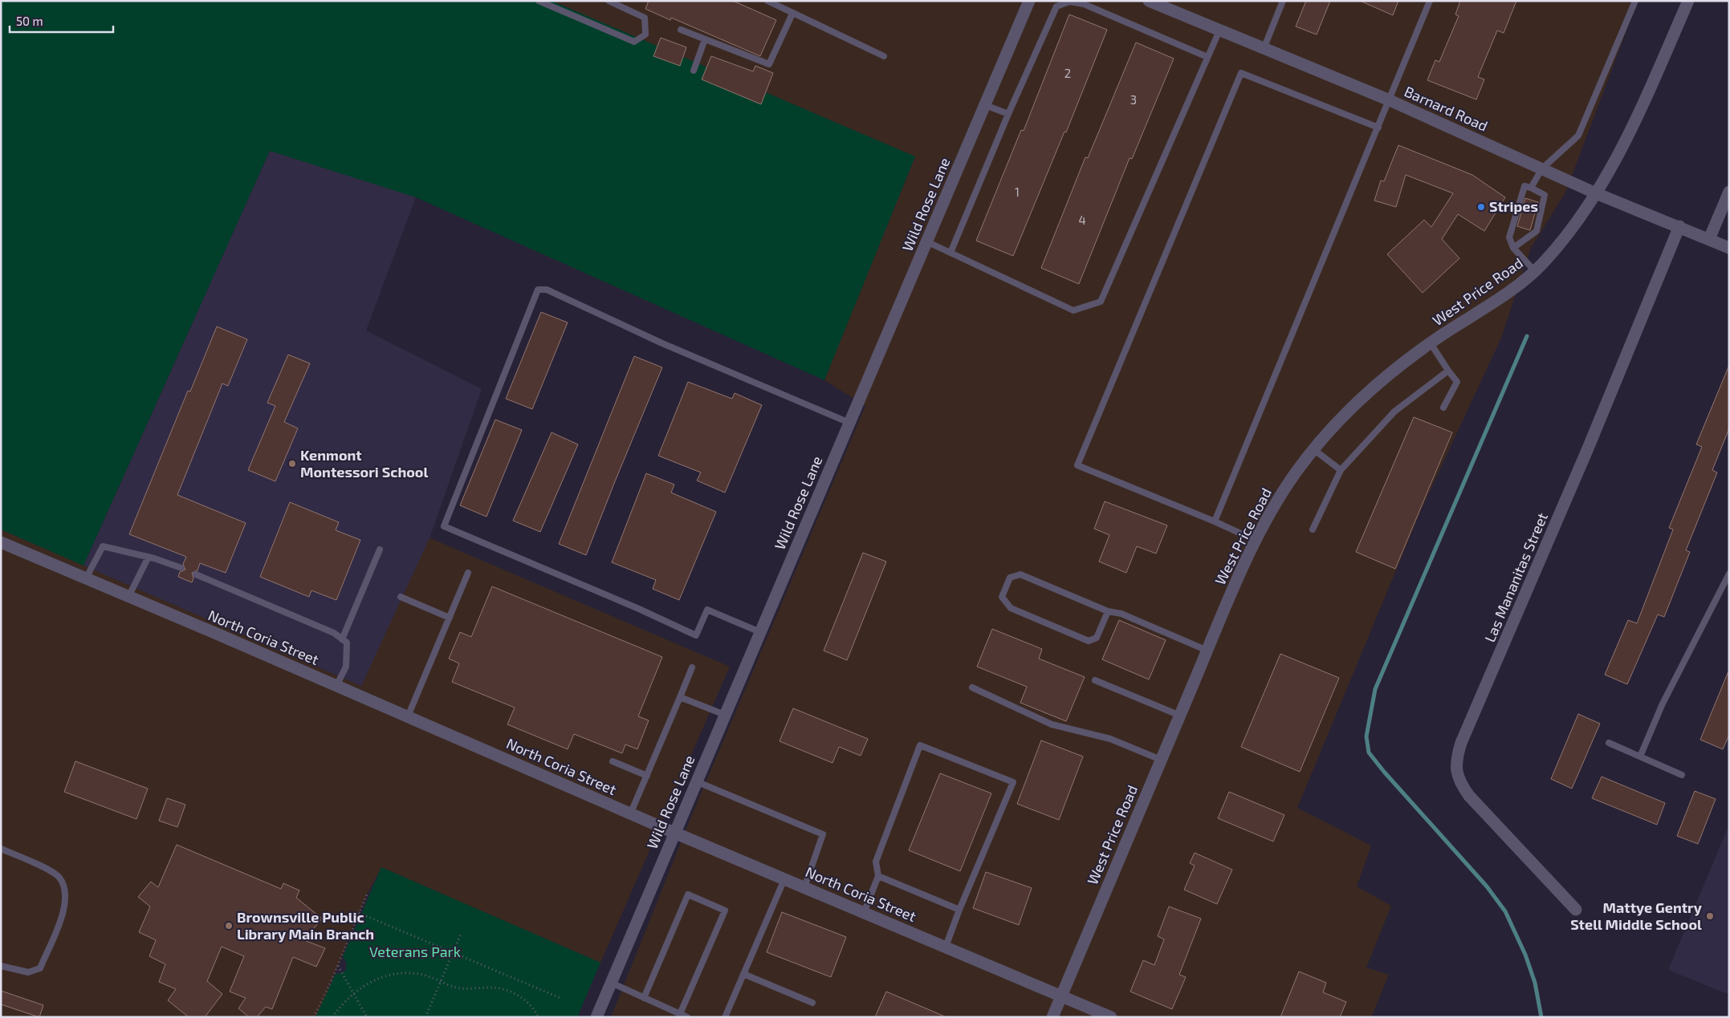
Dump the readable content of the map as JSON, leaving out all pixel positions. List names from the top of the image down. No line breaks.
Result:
{"streets":{"street":["Barnard Road","Wild Rose Lane","West Price Road","Las Mananitas Street","North Coria Street"]},"crossings":[["Barnard Road","West Price Road"],["Barnard Road","Las Mananitas Street"],["Wild Rose Lane","North Coria Street"],["West Price Road","North Coria Street"]],"parks":["Veterans Park"],"places":["Stripes","Kenmont Montessori School","Mattye Gentry Stell Middle School","Brownsville Public Library Main Branch"],"house_numbers":["2","3","1","4"],"scale_bar":"50 m"}
